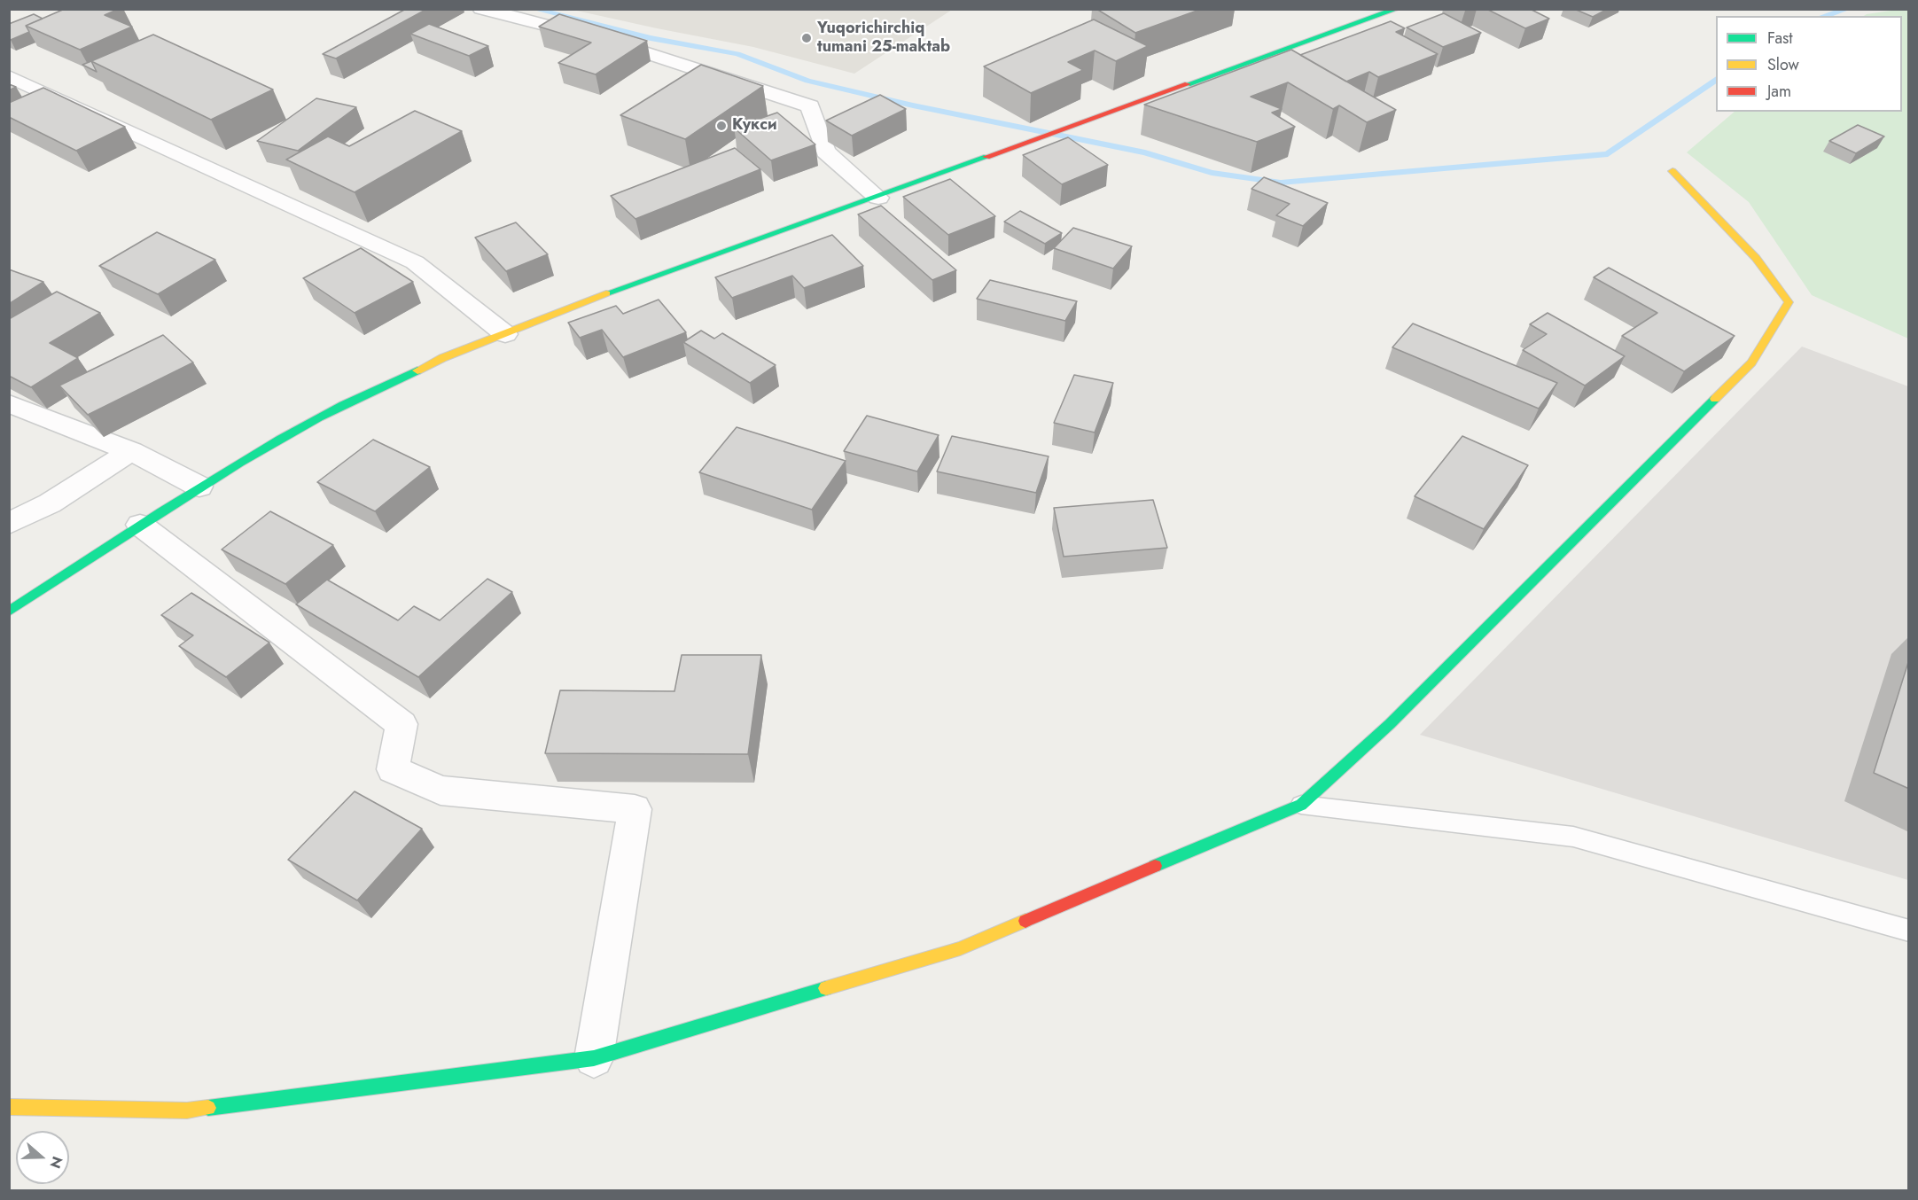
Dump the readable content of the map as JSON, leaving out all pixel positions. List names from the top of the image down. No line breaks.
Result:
{"places":["Yuqorichirchiq tumani 25-maktab","Кукси"],"legend":["Fast","Slow","Jam"],"north":"right"}
